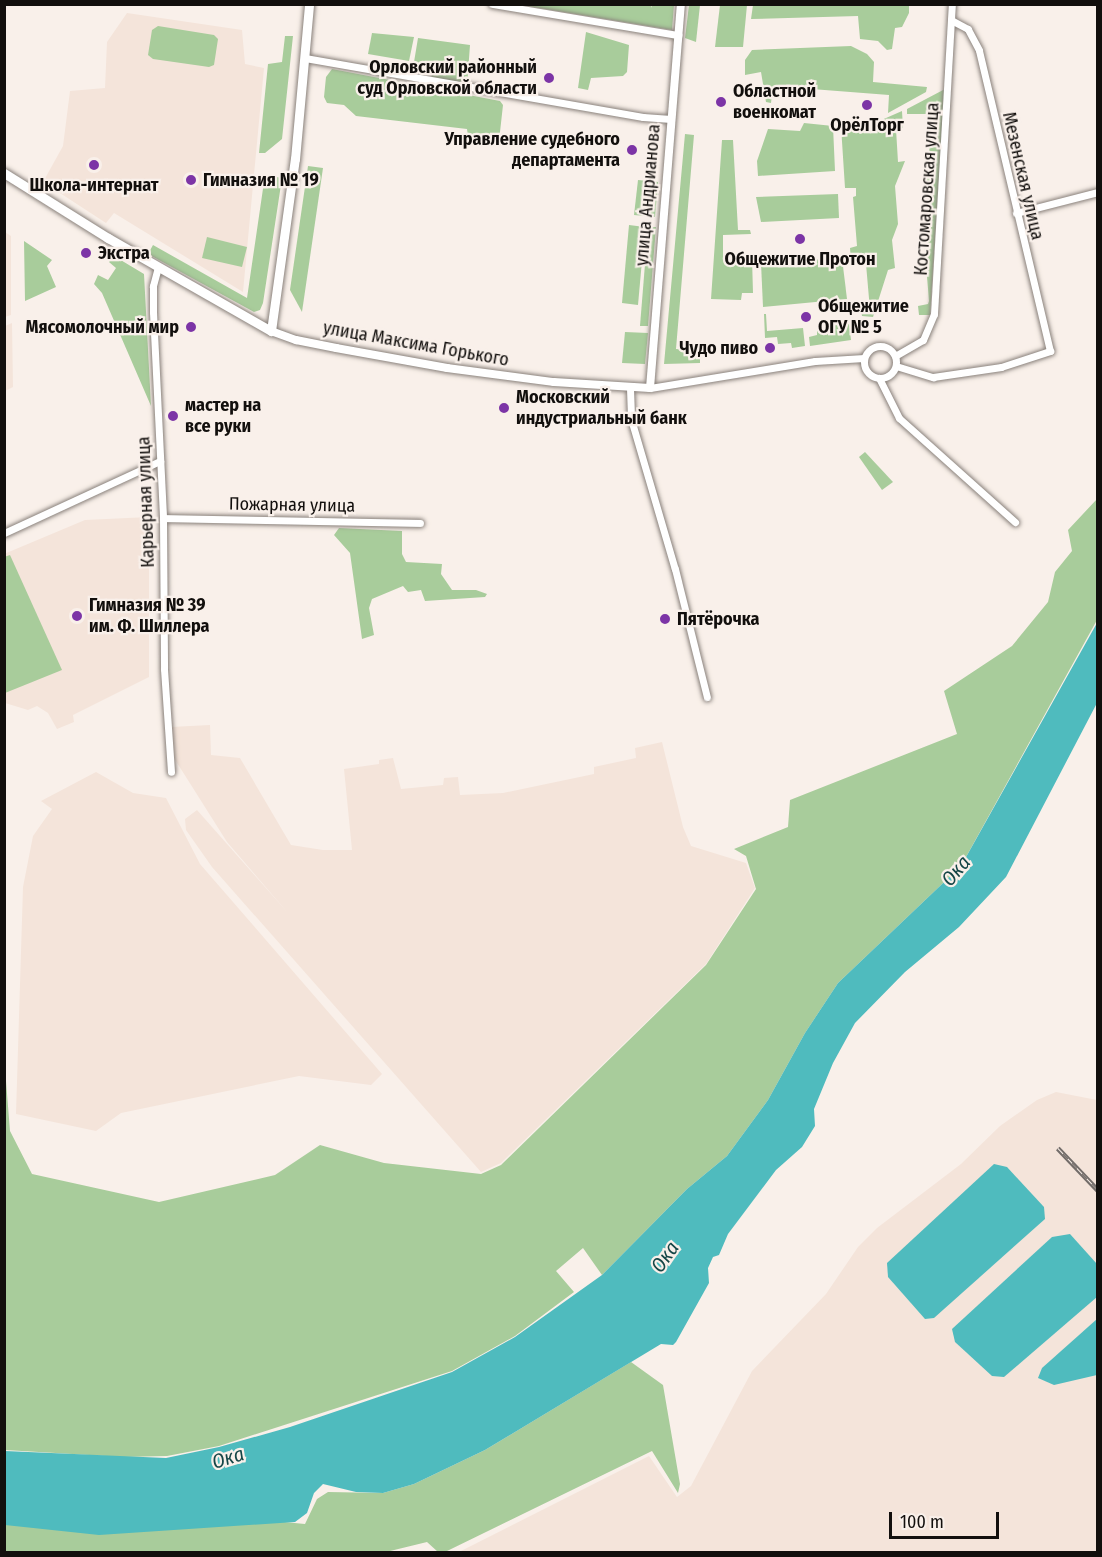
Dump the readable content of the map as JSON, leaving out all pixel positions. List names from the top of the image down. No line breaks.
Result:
{"streets":{"main road":["улица Максима Горького"],"street":["Мезенская улица","Костомаровская улица","улица Андрианова","Карьерная улица","Пожарная улица"]},"crossings":[["Мезенская улица","Костомаровская улица"],["Мезенская улица","улица Максима Горького"],["Костомаровская улица","улица Максима Горького"],["улица Андрианова","улица Максима Горького"],["улица Максима Горького","Карьерная улица"],["Карьерная улица","Пожарная улица"]],"water":["Ока"],"places":["Орловский районный суд Орловской области","Областной военкомат","ОрёлТорг","Управление судебного департамента","Школа-интернат","Гимназия № 19","Общежитие Протон","Экстра","Общежитие ОГУ № 5","Мясомолочный мир","Чудо пиво","Московский индустриальный банк","мастер на все руки","Гимназия № 39 им. Ф. Шиллера","Пятёрочка"],"scale_bar":"100 m"}
